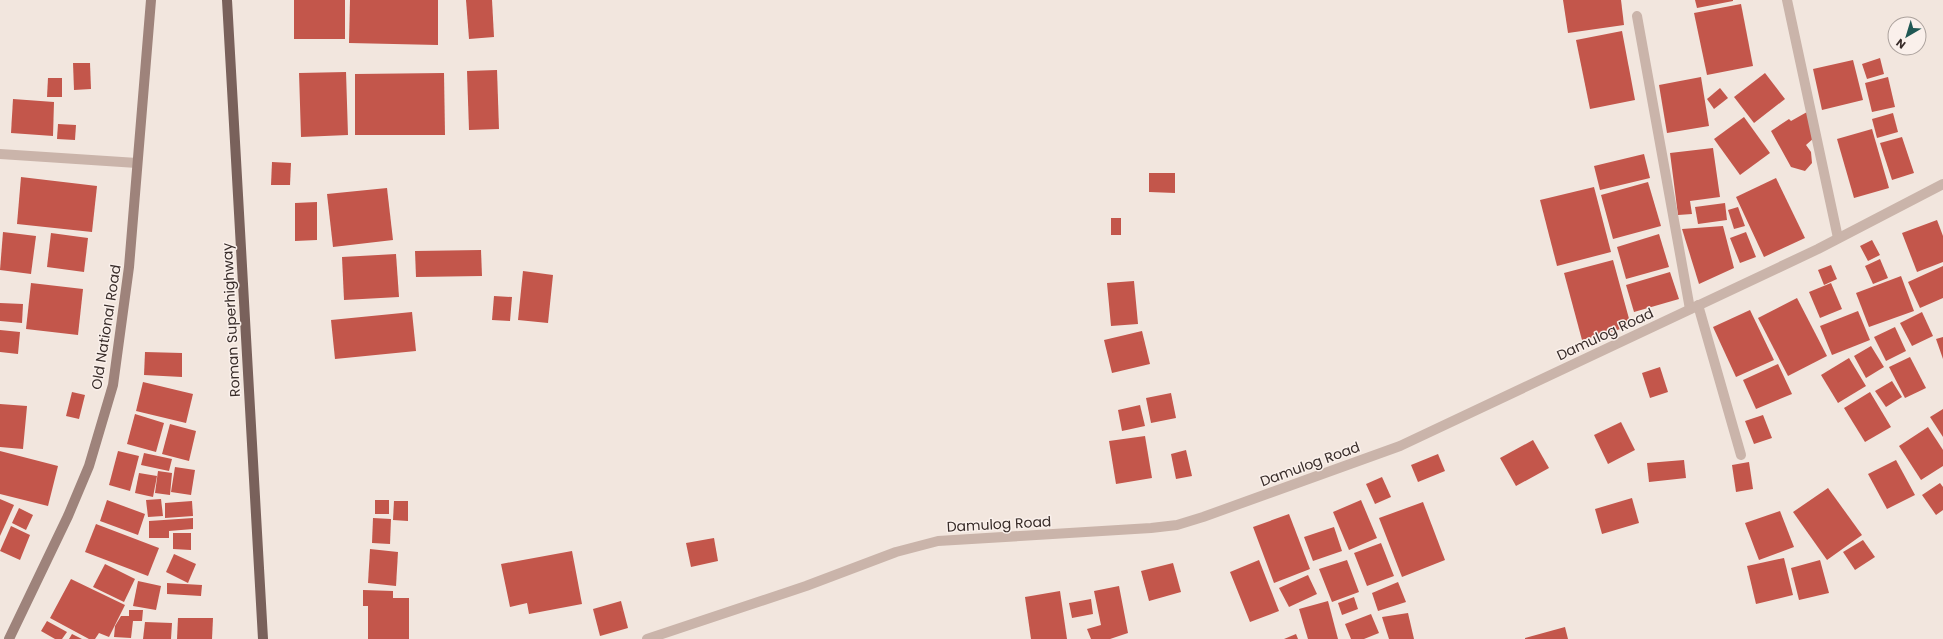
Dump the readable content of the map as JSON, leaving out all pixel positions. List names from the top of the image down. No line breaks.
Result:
{"streets":{"main road":["Roman Superhighway","Old National Road"],"street":["Damulog Road"]},"north":"bottom left"}
